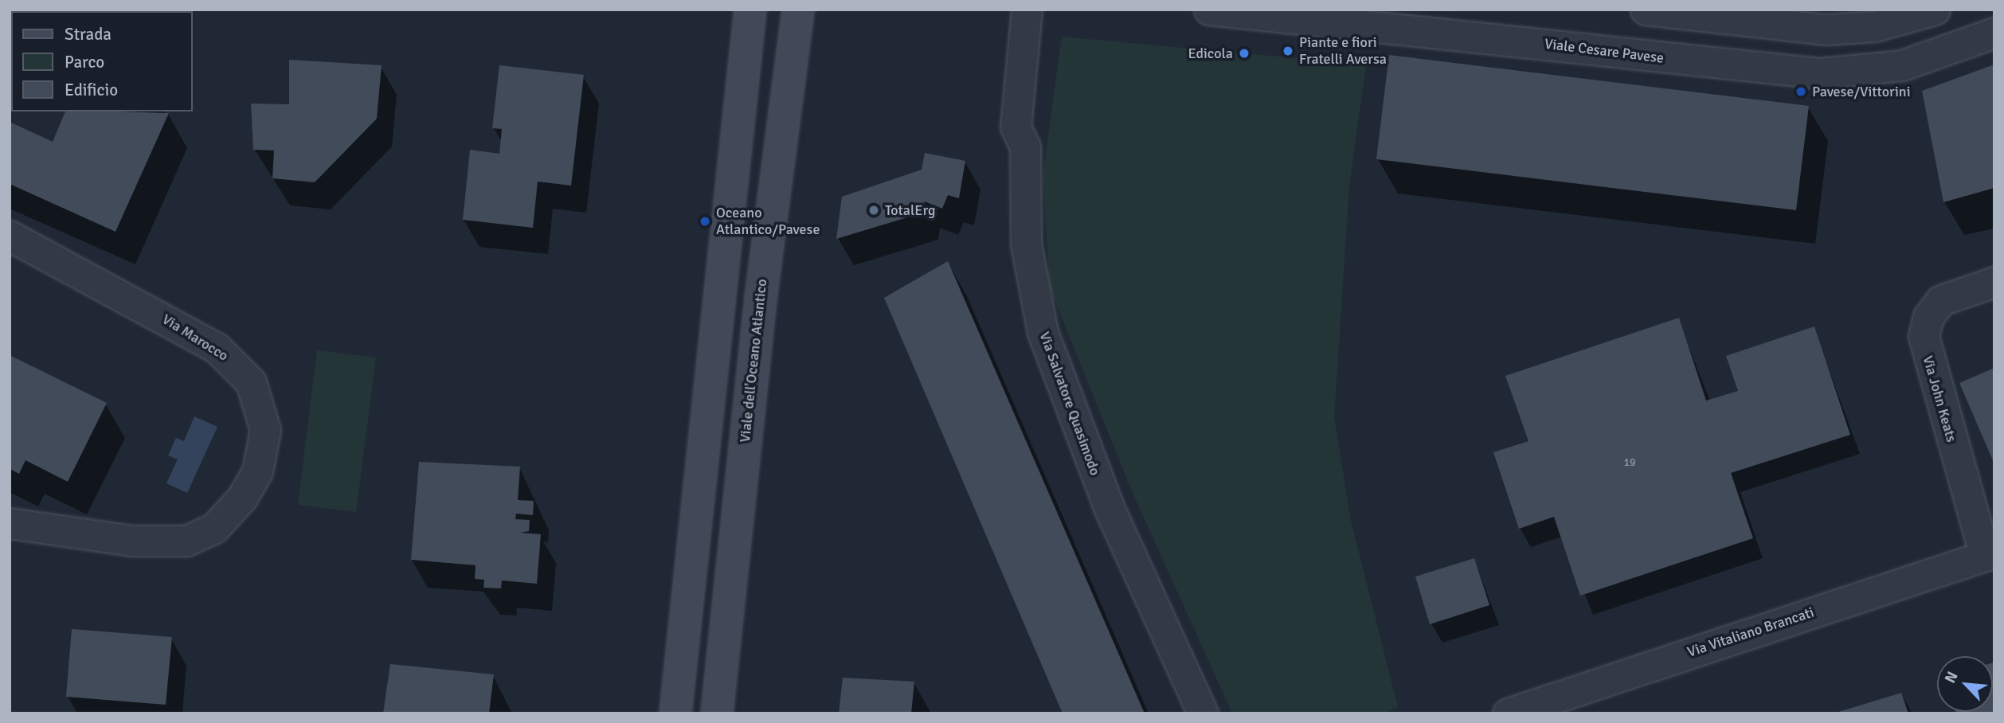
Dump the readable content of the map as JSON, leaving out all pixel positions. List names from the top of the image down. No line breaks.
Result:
{"streets":{"main road":["Viale dell'Oceano Atlantico"],"street":["Viale Cesare Pavese","Via Marocco","Via John Keats","Via Salvatore Quasimodo","Via Vitaliano Brancati"]},"crossings":[["Via John Keats","Via Vitaliano Brancati"]],"places":["Piante e fiori Fratelli Aversa","Edicola","Pavese/Vittorini","TotalErg","Oceano Atlantico/Pavese"],"house_numbers":["19"],"legend":["Strada","Parco","Edificio"],"north":"top left"}
